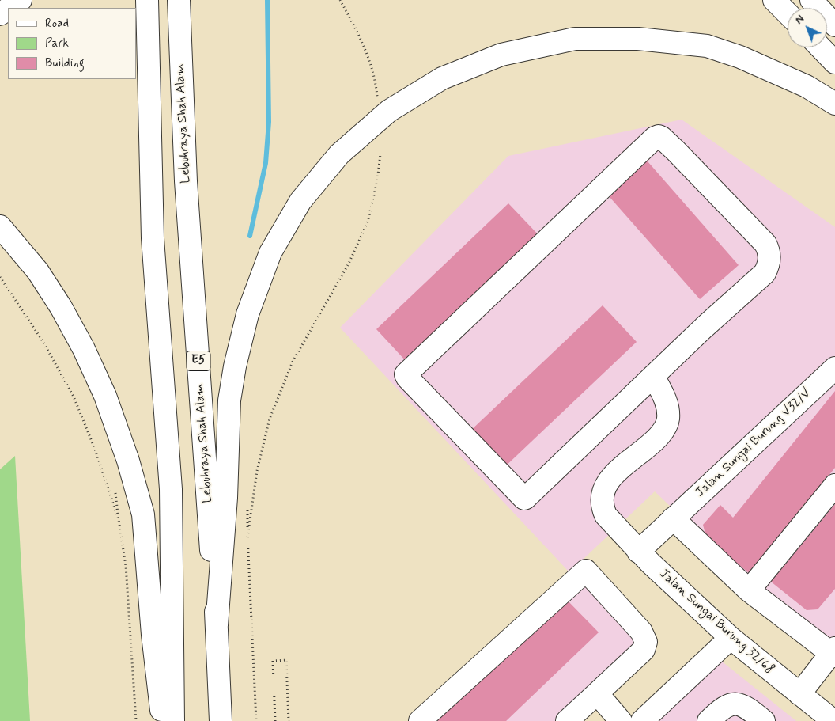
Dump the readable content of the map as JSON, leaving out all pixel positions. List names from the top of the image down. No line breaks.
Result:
{"streets":{"main road":["Lebuhraya Shah Alam","E5","Jalan Sungai Burung V32/V","Jalan Sungai Burung 32/68"]},"legend":["Road","Park","Building"],"north":"top left"}
